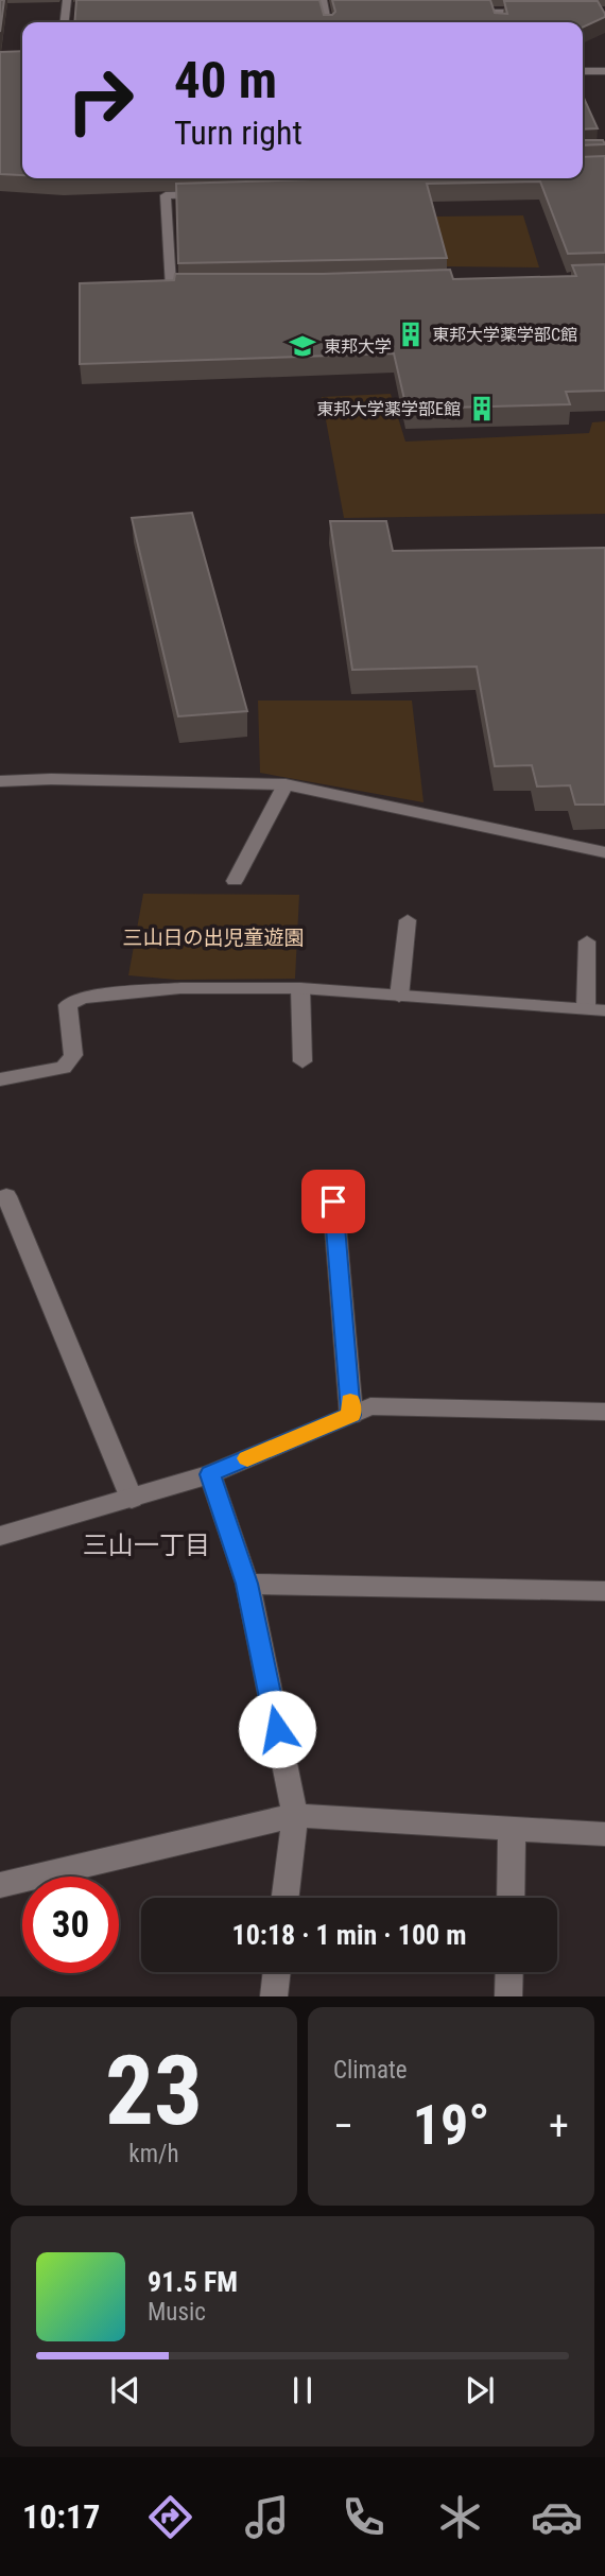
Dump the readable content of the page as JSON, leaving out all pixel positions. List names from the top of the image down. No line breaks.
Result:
{"districts":["三山一丁目"],"parks":["三山日の出児童遊園"],"places":{"building":["東邦大学薬学部C館","東邦大学薬学部E館"],"school or university":["東邦大学"]},"page":{"turn":["40 m","Turn right"],"limit":"30","trip":"10:18 · 1 min · 100 m","tile":[["23","km/h"],"Climate"],"heat":["−","19°","+"],"song":["91.5 FM","Music"],"tabs":"10:17"}}
